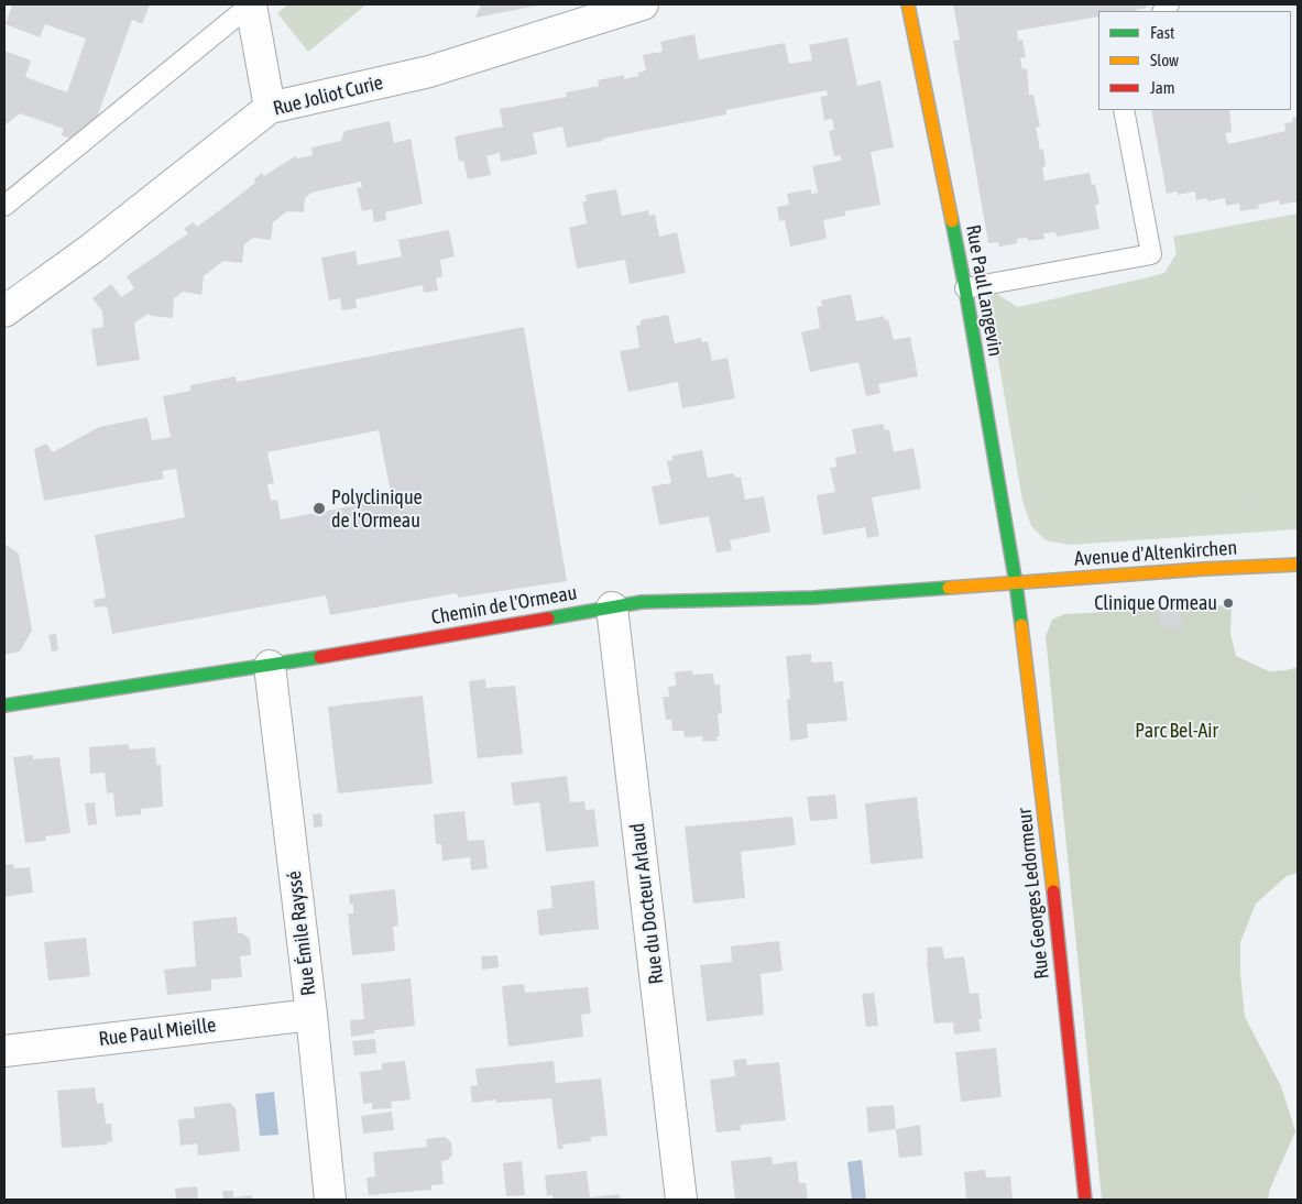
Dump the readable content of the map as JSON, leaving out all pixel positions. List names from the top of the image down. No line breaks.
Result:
{"streets":{"street":["Rue Joliot Curie","Rue Paul Langevin","Avenue d'Altenkirchen","Chemin de l'Ormeau","Rue Georges Ledormeur","Rue du Docteur Arlaud","Rue Émile Rayssé","Rue Paul Mieille"]},"crossings":[["Rue Paul Langevin","Avenue d'Altenkirchen"],["Rue Paul Langevin","Chemin de l'Ormeau"],["Rue Paul Langevin","Rue Georges Ledormeur"],["Avenue d'Altenkirchen","Chemin de l'Ormeau"],["Avenue d'Altenkirchen","Rue Georges Ledormeur"],["Chemin de l'Ormeau","Rue Georges Ledormeur"],["Chemin de l'Ormeau","Rue du Docteur Arlaud"],["Chemin de l'Ormeau","Rue Émile Rayssé"],["Rue Émile Rayssé","Rue Paul Mieille"]],"parks":["Parc Bel-Air"],"places":["Polyclinique de l'Ormeau","Clinique Ormeau"],"legend":["Fast","Slow","Jam"]}
